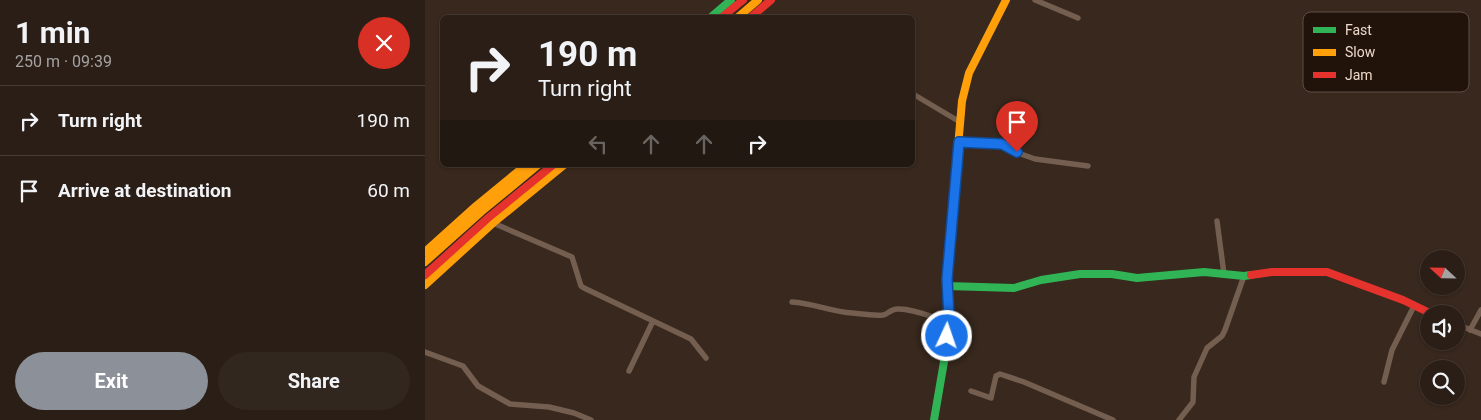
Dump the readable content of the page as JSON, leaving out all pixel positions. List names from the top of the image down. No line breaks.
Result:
{"legend":["Fast","Slow","Jam"],"north":"left","page":{"heading":["1 min","250 m · 09:39"],"turn":["190 m","Turn right"],"list":[{"name":"Turn right","value":"190 m"},{"name":"Arrive at destination","value":"60 m"}],"buttons":["Exit","Share"]}}
